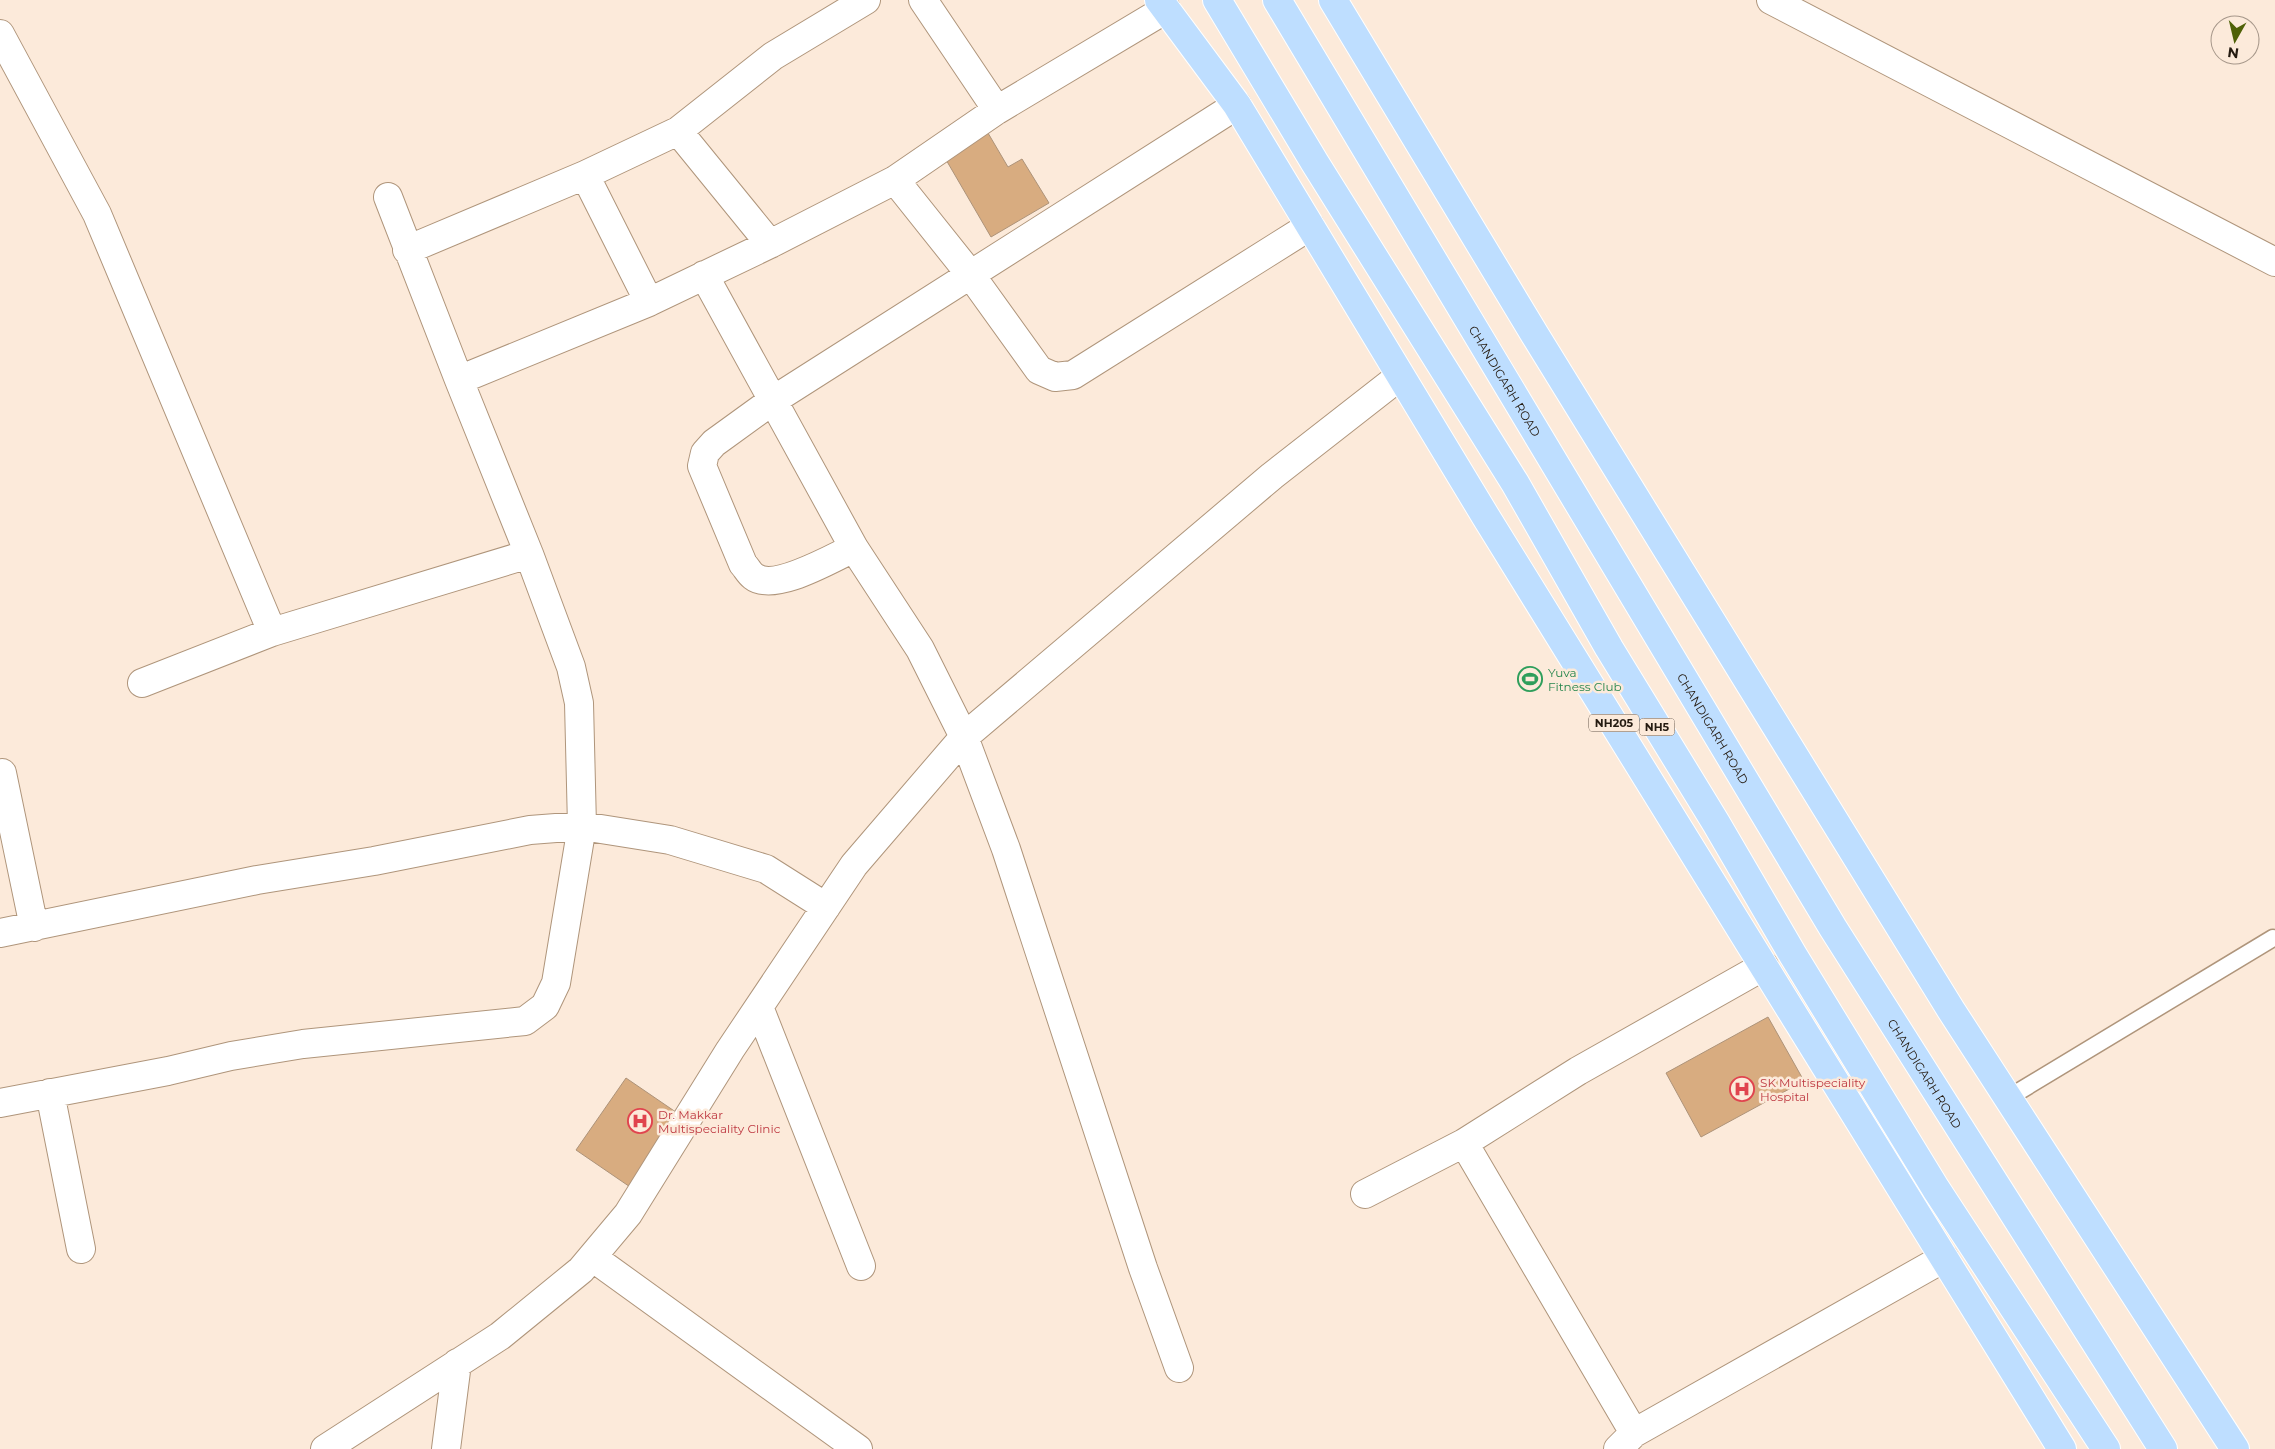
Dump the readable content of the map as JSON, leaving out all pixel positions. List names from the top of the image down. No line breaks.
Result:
{"streets":{"highway":["CHANDIGARH ROAD","NH205","NH5"]},"places":{"sports":["Yuva Fitness Club"],"hospital":["SK Multispeciality Hospital","Dr. Makkar Multispeciality Clinic"]},"north":"bottom"}
